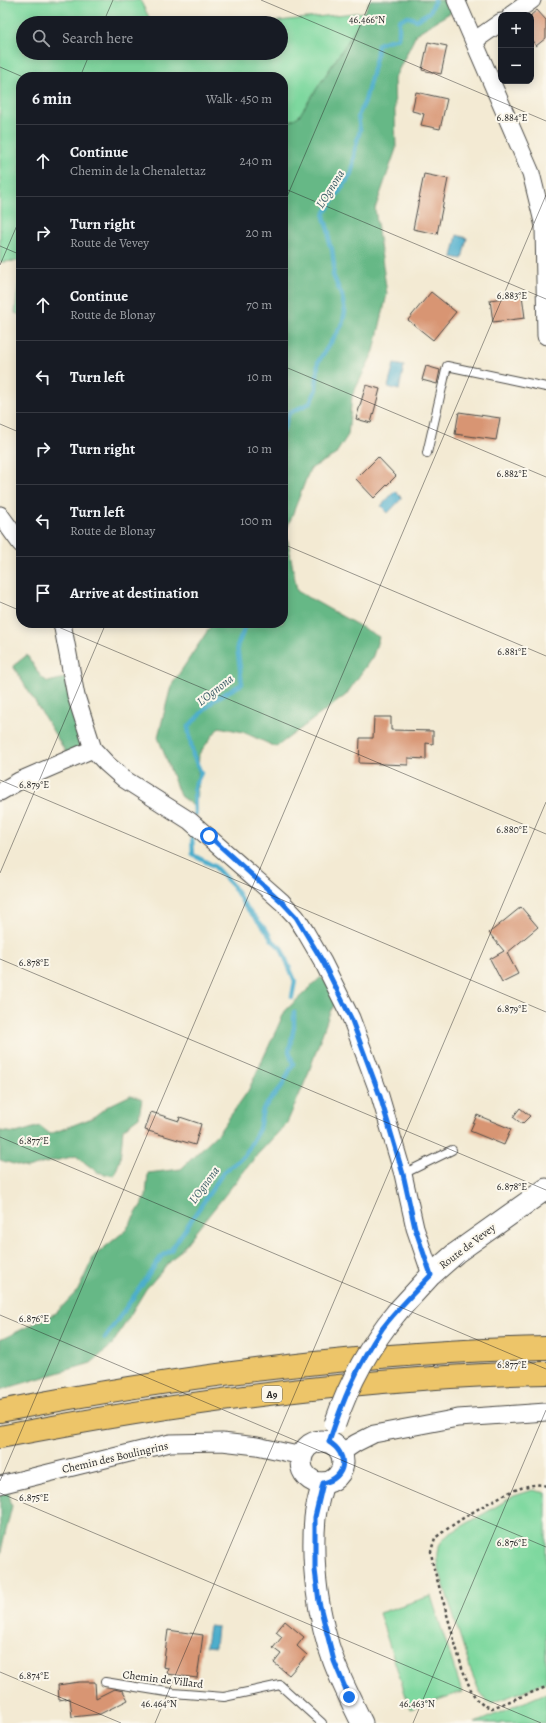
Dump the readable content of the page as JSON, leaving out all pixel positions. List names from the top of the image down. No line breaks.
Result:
{"streets":{"highway":["A9"],"street":["Route de Vevey","Chemin des Boulingrins"],"lane":["Chemin de Villard"]},"crossings":[["Route de Vevey","Chemin des Boulingrins"]],"water":["L'Ognona"],"page":{"map_buttons":["+","−"],"search":"Search here","heading":["6 min","Walk · 450 m"],"list":[["Continue","Chemin de la Chenalettaz","240 m"],["Turn right","Route de Vevey","20 m"],["Continue","Route de Blonay","70 m"],["Turn left","10 m"],["Turn right","10 m"],["Turn left","Route de Blonay","100 m"],"Arrive at destination"]},"coordinates":["46.466°N","6.884°E","6.883°E","6.882°E","6.881°E","6.879°E","6.880°E","6.878°E","6.877°E","6.876°E","6.875°E","6.874°E","46.464°N","46.463°N"]}
